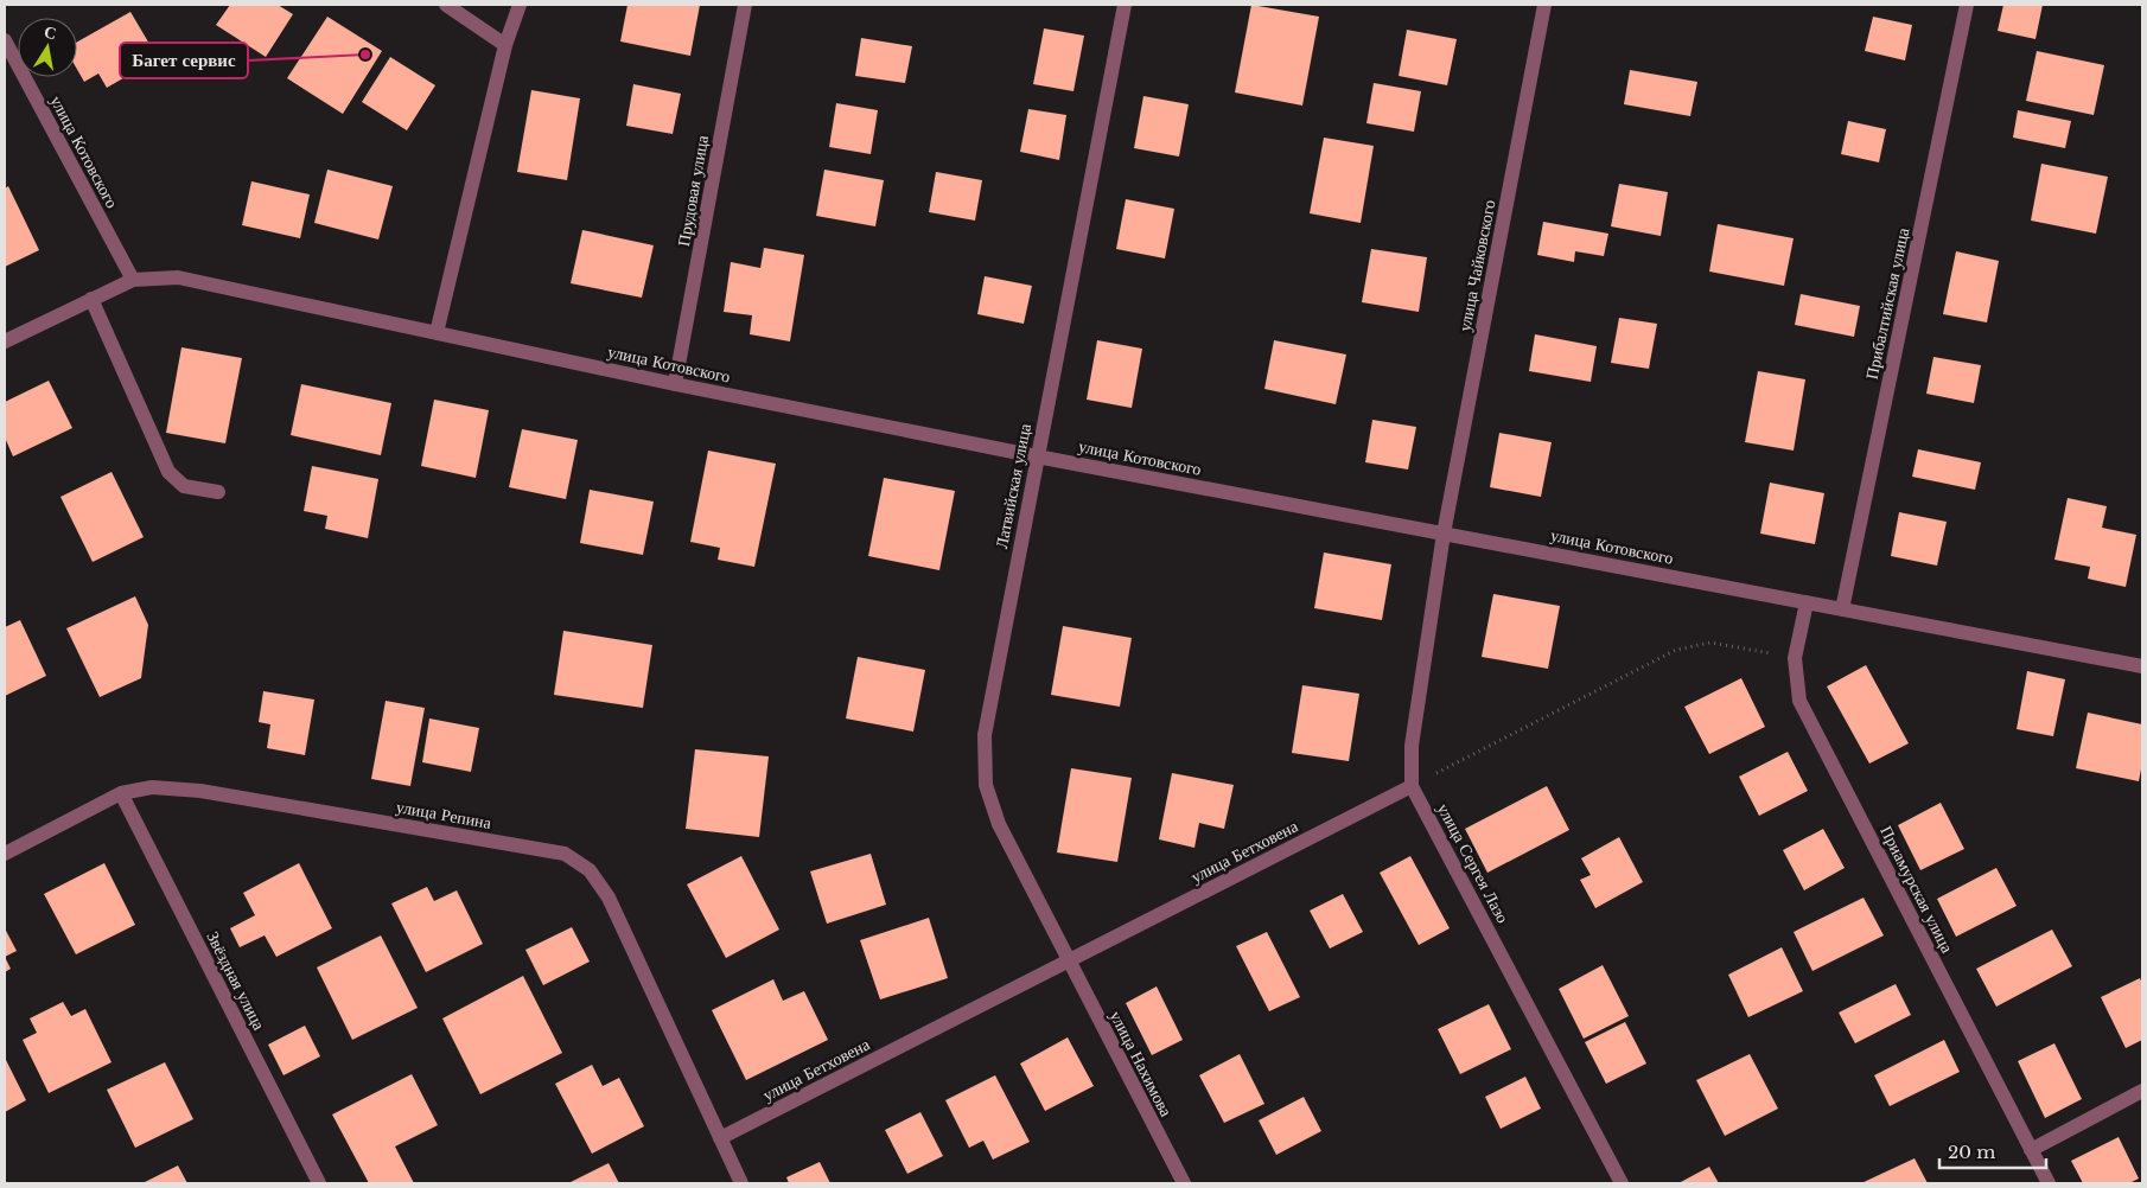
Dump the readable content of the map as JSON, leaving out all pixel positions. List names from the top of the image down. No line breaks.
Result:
{"streets":{"street":["улица Котовского","Прудовая улица","улица Чайковского","Прибалтийская улица","Латвийская улица","улица Репина","улица Бетховена","улица Сергея Лазо","Приамурская улица","Звёздная улица","улица Нахимова"]},"crossings":[["улица Котовского","Прудовая улица"],["улица Котовского","улица Чайковского"],["улица Котовского","Прибалтийская улица"],["улица Котовского","Латвийская улица"],["улица Котовского","улица Сергея Лазо"],["улица Котовского","Приамурская улица"],["улица Чайковского","улица Сергея Лазо"],["Латвийская улица","улица Бетховена"],["Латвийская улица","улица Нахимова"],["улица Репина","улица Бетховена"],["улица Репина","Звёздная улица"],["улица Бетховена","улица Сергея Лазо"],["улица Бетховена","улица Нахимова"]],"places":["Багет сервис"],"scale_bar":"20 m","north":"top"}
